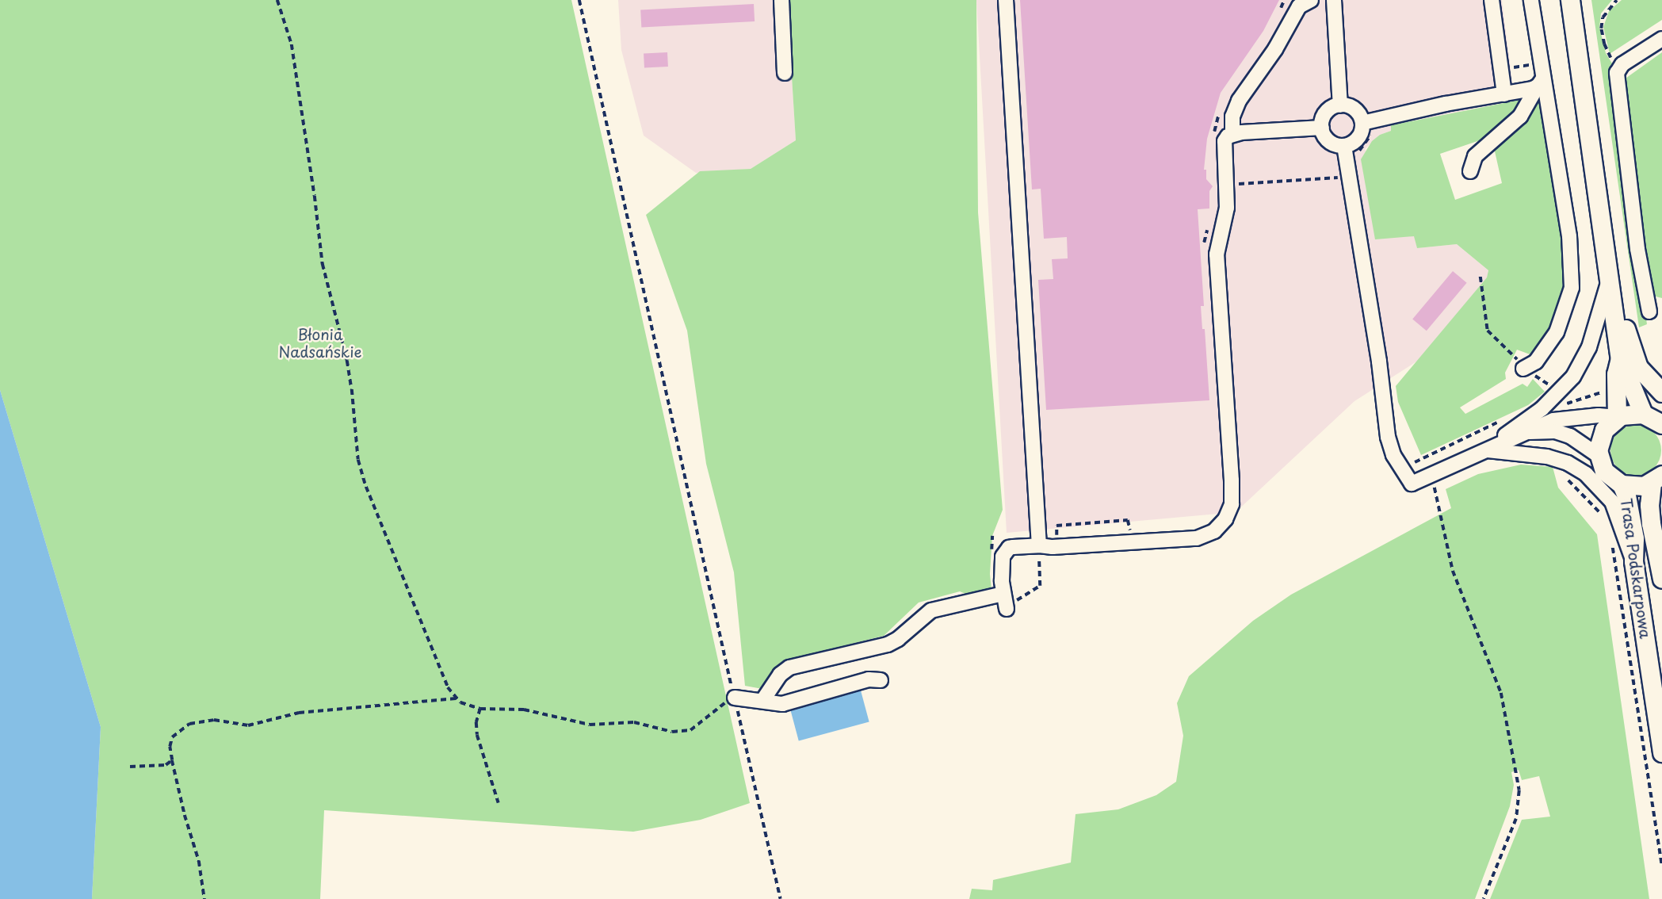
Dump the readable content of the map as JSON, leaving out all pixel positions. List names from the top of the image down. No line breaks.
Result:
{"streets":{"main road":["Trasa Podskarpowa"]},"parks":["Błonia Nadsańskie"]}
